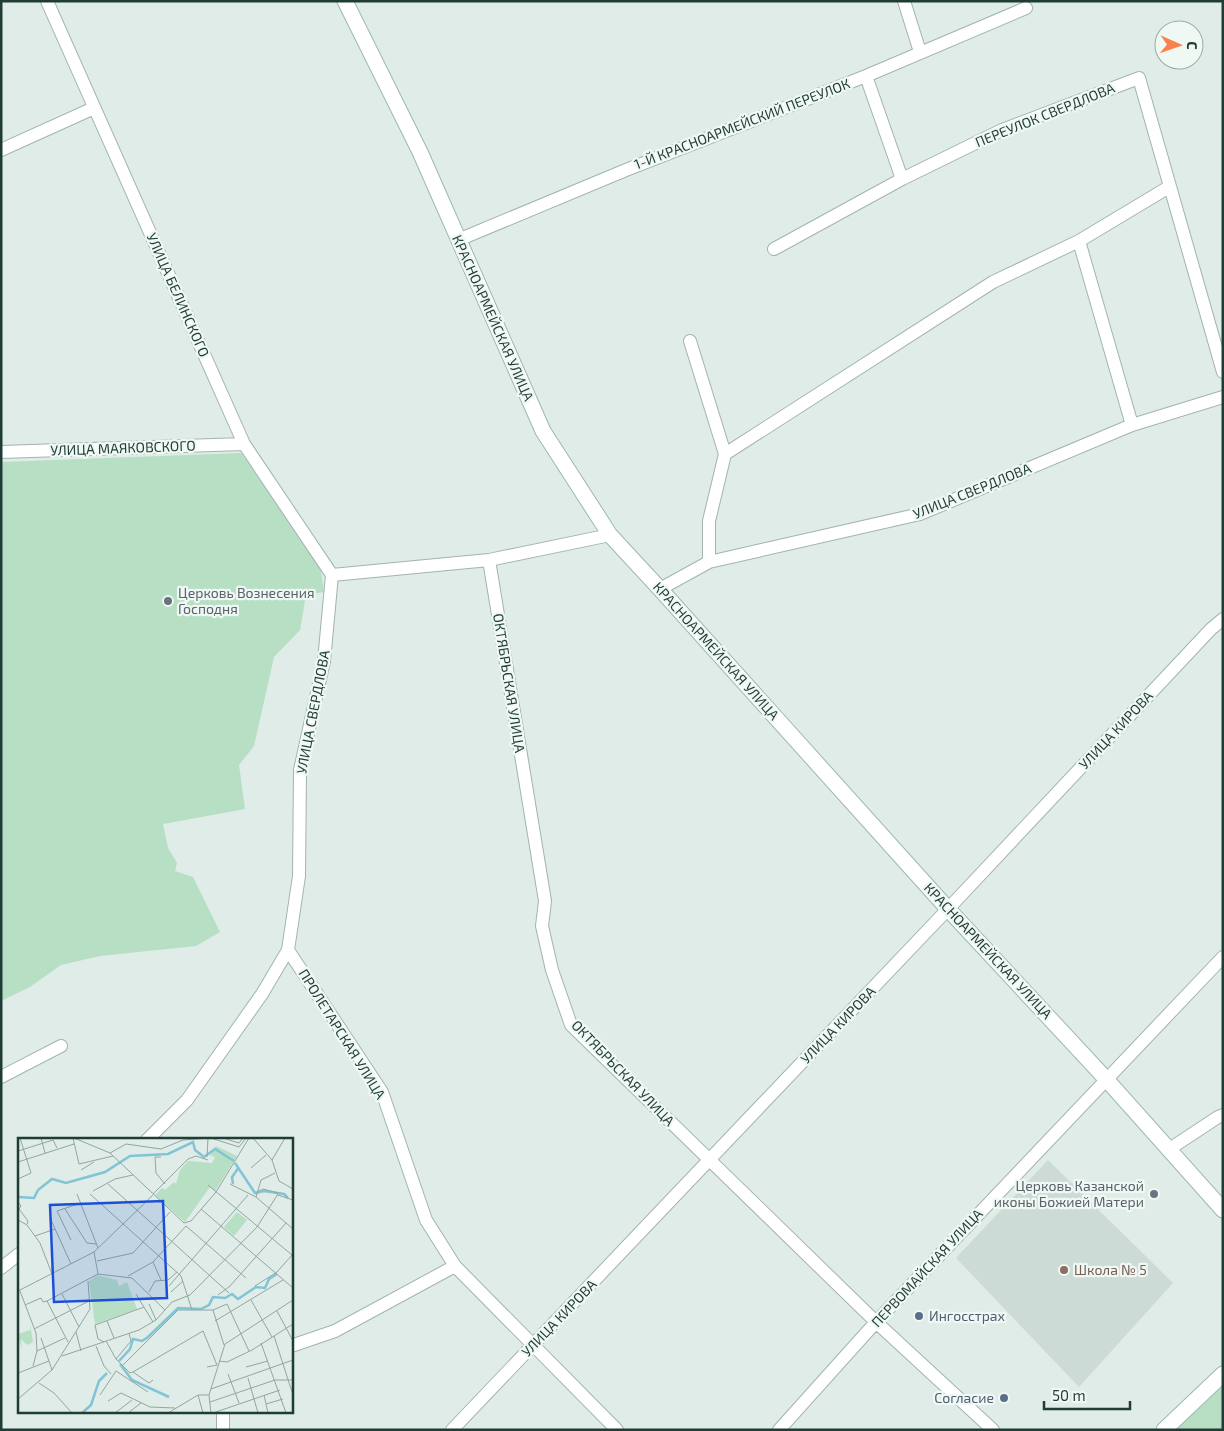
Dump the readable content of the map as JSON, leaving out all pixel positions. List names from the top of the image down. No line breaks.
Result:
{"streets":{"main road":["КРАСНОАРМЕЙСКАЯ УЛИЦА"],"street":["ПЕРЕУЛОК СВЕРДЛОВА","1-Й КРАСНОАРМЕЙСКИЙ ПЕРЕУЛОК","УЛИЦА БЕЛИНСКОГО","УЛИЦА МАЯКОВСКОГО","УЛИЦА СВЕРДЛОВА","ОКТЯБРЬСКАЯ УЛИЦА","УЛИЦА КИРОВА","ПРОЛЕТАРСКАЯ УЛИЦА","ПЕРВОМАЙСКАЯ УЛИЦА"]},"crossings":[["1-Й КРАСНОАРМЕЙСКИЙ ПЕРЕУЛОК","КРАСНОАРМЕЙСКАЯ УЛИЦА"],["УЛИЦА БЕЛИНСКОГО","УЛИЦА МАЯКОВСКОГО"],["УЛИЦА БЕЛИНСКОГО","УЛИЦА СВЕРДЛОВА"],["КРАСНОАРМЕЙСКАЯ УЛИЦА","УЛИЦА СВЕРДЛОВА"],["КРАСНОАРМЕЙСКАЯ УЛИЦА","УЛИЦА КИРОВА"],["КРАСНОАРМЕЙСКАЯ УЛИЦА","ПЕРВОМАЙСКАЯ УЛИЦА"],["УЛИЦА СВЕРДЛОВА","ПРОЛЕТАРСКАЯ УЛИЦА"],["ОКТЯБРЬСКАЯ УЛИЦА","УЛИЦА КИРОВА"],["ОКТЯБРЬСКАЯ УЛИЦА","ПЕРВОМАЙСКАЯ УЛИЦА"],["УЛИЦА КИРОВА","ПРОЛЕТАРСКАЯ УЛИЦА"]],"places":["Церковь Вознесения Господня","Церковь Казанской иконы Божией Матери","Школа № 5","Ингосстрах","Согласие"],"scale_bar":"50 m","north":"right"}
